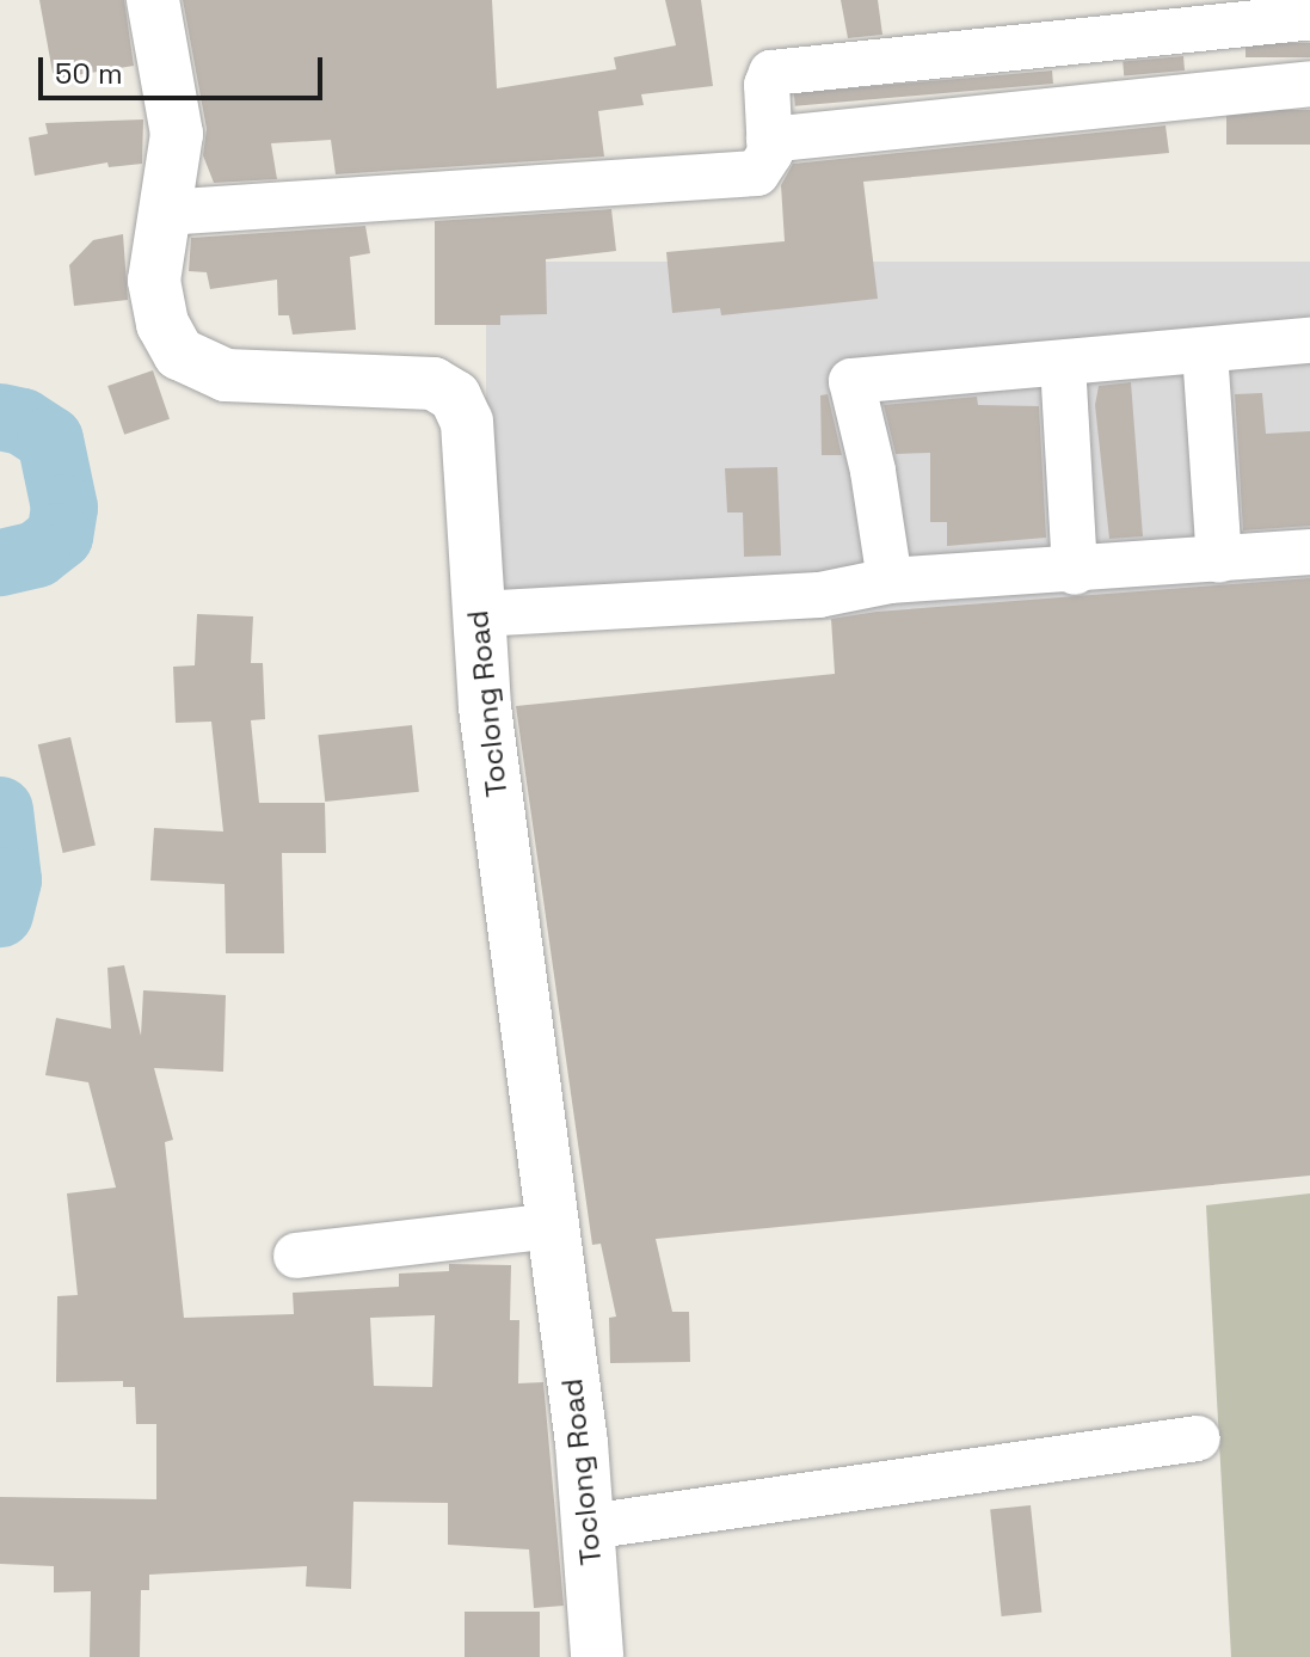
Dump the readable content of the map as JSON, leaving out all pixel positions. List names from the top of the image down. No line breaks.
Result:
{"streets":{"street":["Toclong Road"]},"scale_bar":"50 m"}
